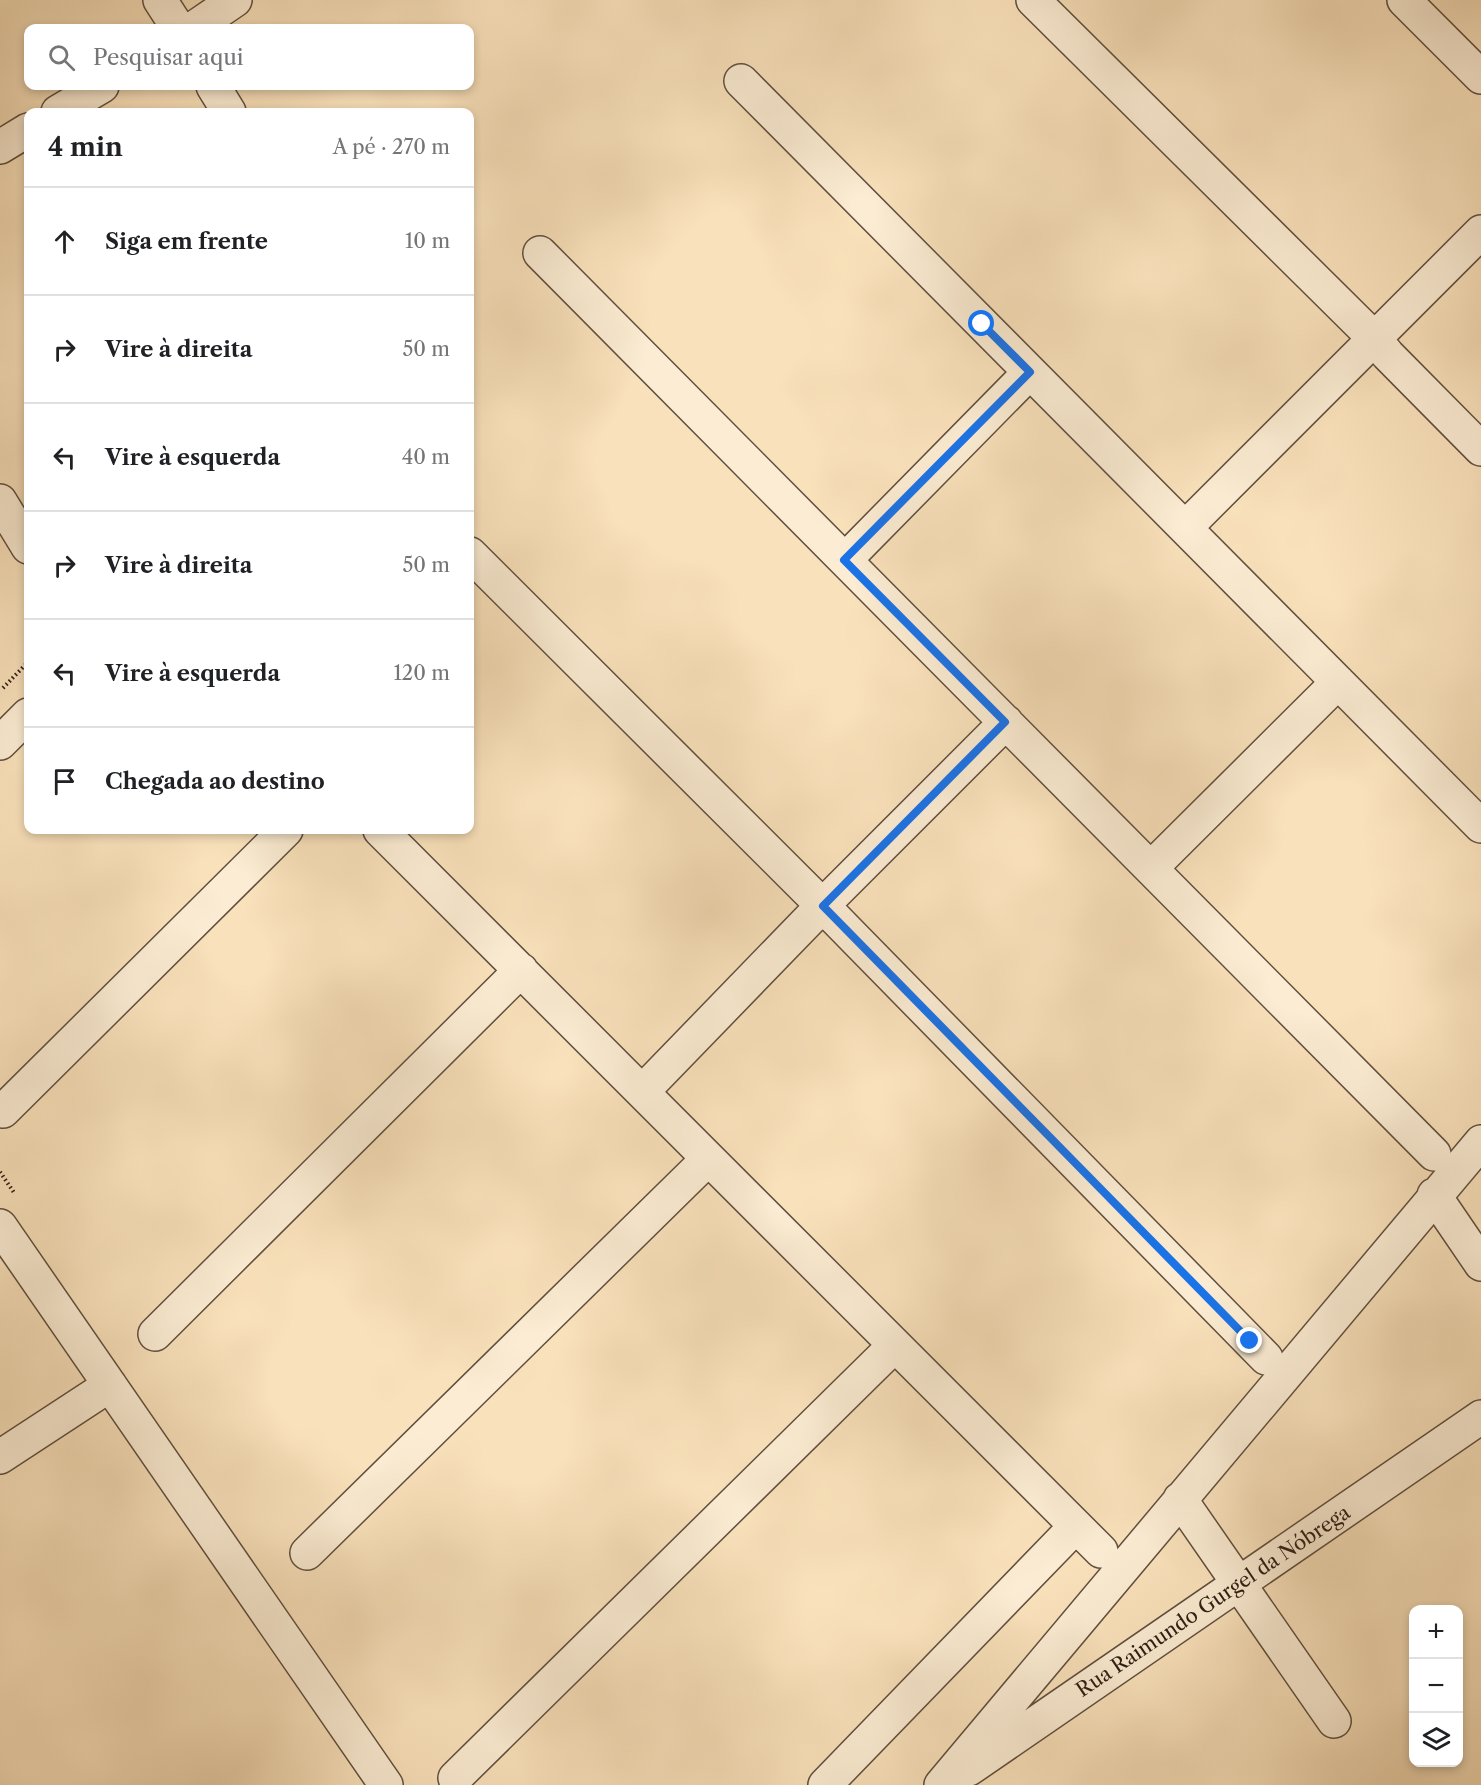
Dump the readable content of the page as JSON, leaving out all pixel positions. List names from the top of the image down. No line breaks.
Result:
{"streets":{"street":["Rua Raimundo Gurgel da Nóbrega"]},"page":{"search":"Pesquisar aqui","heading":["4 min","A pé · 270 m"],"list":[["Siga em frente","10 m"],["Vire à direita","50 m"],["Vire à esquerda","40 m"],["Vire à direita","50 m"],["Vire à esquerda","120 m"],"Chegada ao destino"],"map_buttons":["+","−"]}}
